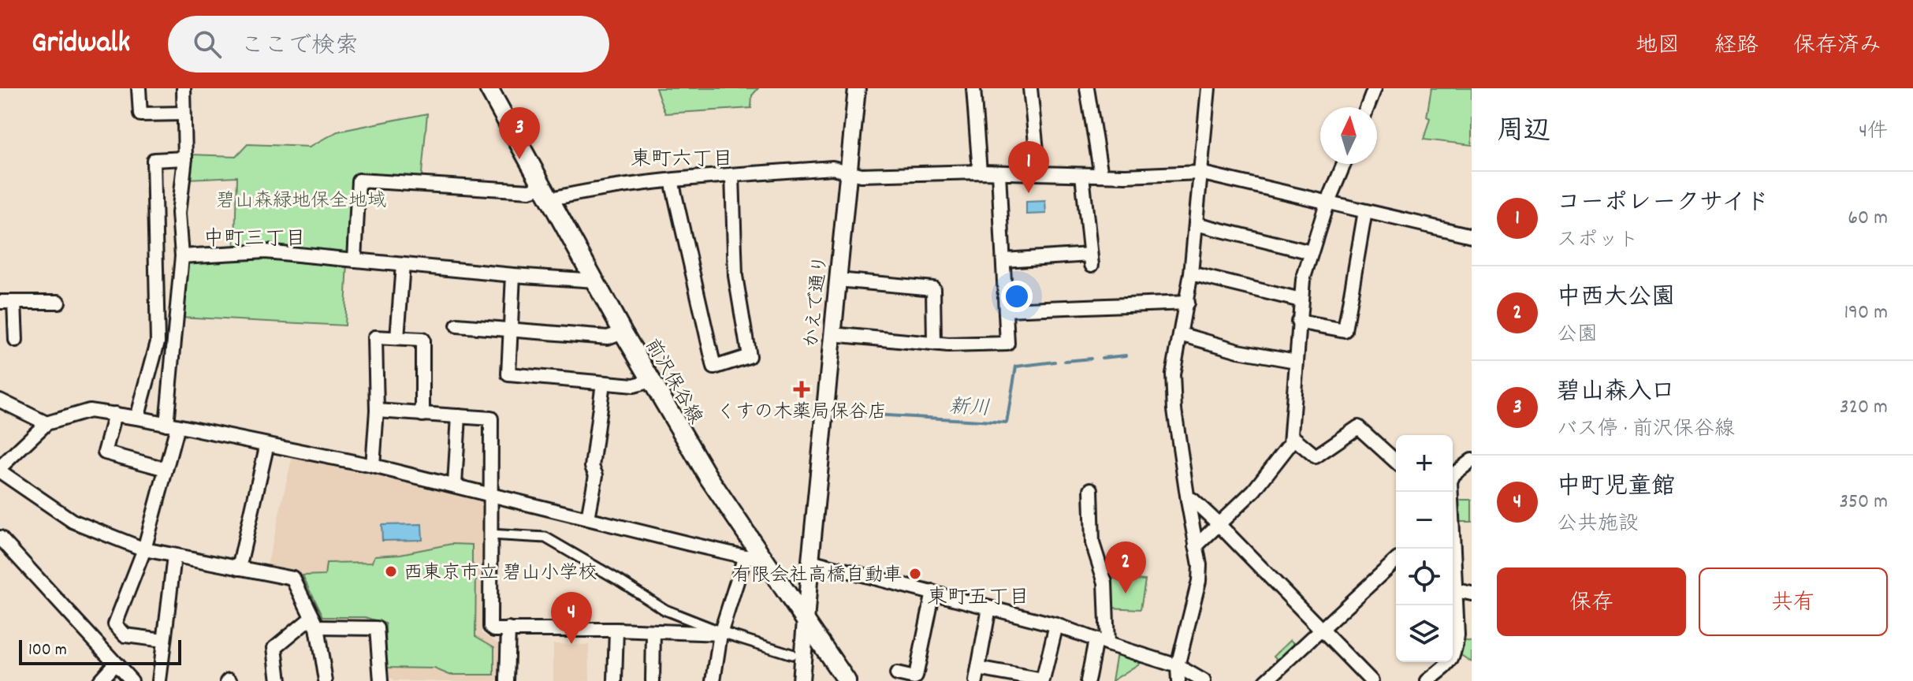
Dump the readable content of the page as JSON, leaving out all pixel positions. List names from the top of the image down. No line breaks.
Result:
{"streets":{"main road":["前沢保谷線"],"street":["かえで通り"]},"crossings":[["かえで通り","前沢保谷線"]],"districts":["東町六丁目","中町三丁目","東町五丁目"],"water":["新川"],"parks":["碧山森緑地保全地域"],"places":{"health":["くすの木薬局保谷店"],"other":["西東京市立 碧山小学校","有限会社高橋自動車"]},"scale_bar":"100 m","north":"top","page":{"header":"Gridwalk","search":"ここで検索","nav":["地図","経路","保存済み"],"heading":["周辺","4件"],"pins":["3","1","2","4"],"list":[{"mark":"1","name":"コーポレークサイド","note":"スポット","value":"60 m"},{"mark":"2","name":"中西大公園","note":"公園","value":"190 m"},{"mark":"3","name":"碧山森入口","note":"バス停 · 前沢保谷線","value":"320 m"},{"mark":"4","name":"中町児童館","note":"公共施設","value":"350 m"}],"map_buttons":["+","−"],"buttons":["保存","共有"],"scale":"100 m"}}
